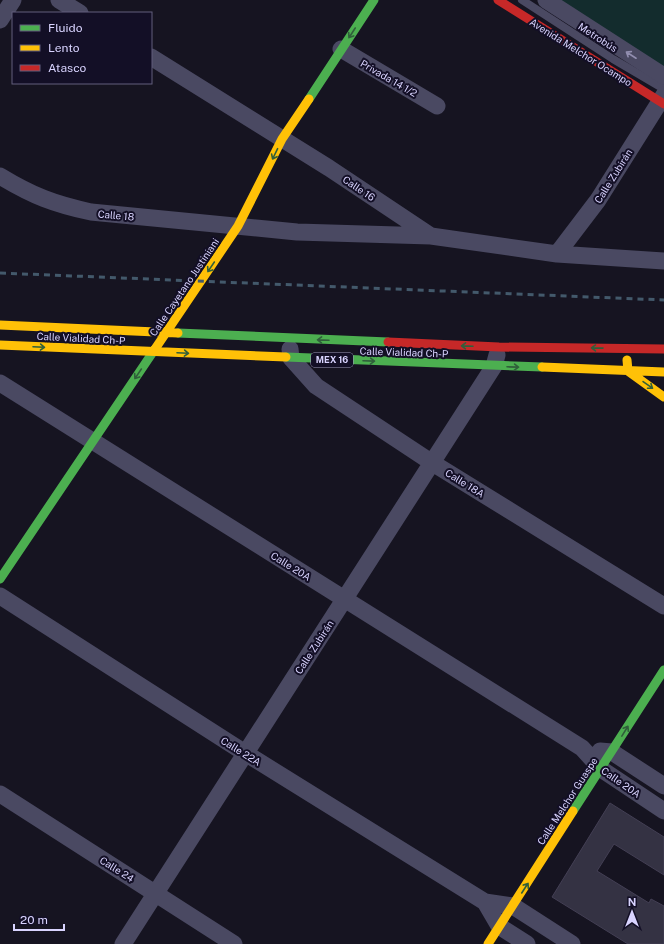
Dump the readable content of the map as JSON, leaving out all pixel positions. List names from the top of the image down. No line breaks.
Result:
{"streets":{"main road":["Avenida Melchor Ocampo","Calle Cayetano Justiniani","Calle Vialidad Ch-P","MEX 16","Calle Melchor Guaspe"],"street":["Privada 14 1/2","Calle Zubirán","Calle 16","Calle 18","Calle 18A","Calle 20A","Calle 22A","Calle 24"],"lane":["Metrobús"]},"crossings":[["Metrobús","Avenida Melchor Ocampo"],["Metrobús","Calle Zubirán"],["Avenida Melchor Ocampo","Calle Zubirán"],["Privada 14 1/2","Calle Cayetano Justiniani"],["Calle Zubirán","Calle 16"],["Calle Zubirán","Calle Vialidad Ch-P"],["Calle Zubirán","Calle 18A"],["Calle Zubirán","Calle 20A"],["Calle Zubirán","Calle 22A"],["Calle Zubirán","Calle 24"],["Calle 16","Calle 18"],["Calle 16","Calle Cayetano Justiniani"],["Calle 18","Calle Cayetano Justiniani"],["Calle Cayetano Justiniani","Calle Vialidad Ch-P"],["Calle Cayetano Justiniani","Calle 20A"],["Calle Vialidad Ch-P","Calle 18A"],["Calle 20A","Calle Melchor Guaspe"],["Calle 22A","Calle Melchor Guaspe"]],"one_way":["Calle Cayetano Justiniani","Calle Melchor Guaspe"],"legend":["Fluido","Lento","Atasco"],"scale_bar":"20 m","north":"top"}
